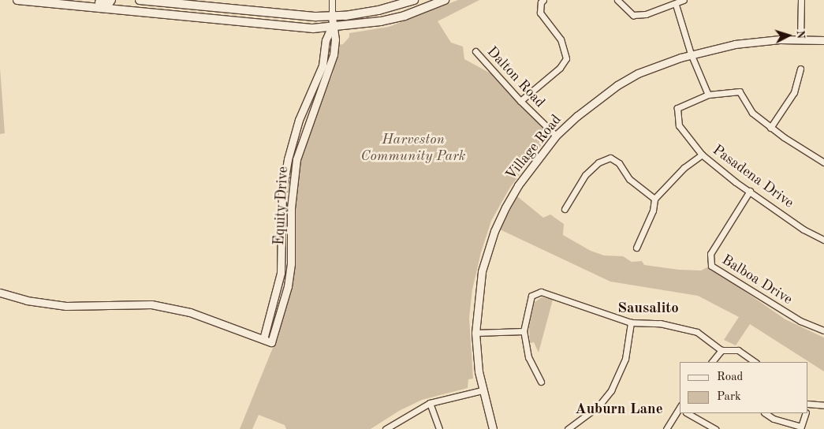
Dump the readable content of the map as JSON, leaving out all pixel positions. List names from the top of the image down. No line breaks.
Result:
{"streets":{"street":["Dalton Road","Village Road","Pasadena Drive","Equity Drive","Balboa Drive"]},"crossings":[["Dalton Road","Village Road"],["Pasadena Drive","Balboa Drive"]],"districts":["Sausalito","Auburn Lane"],"parks":["Harveston Community Park"],"legend":["Road","Park"],"north":"right"}
